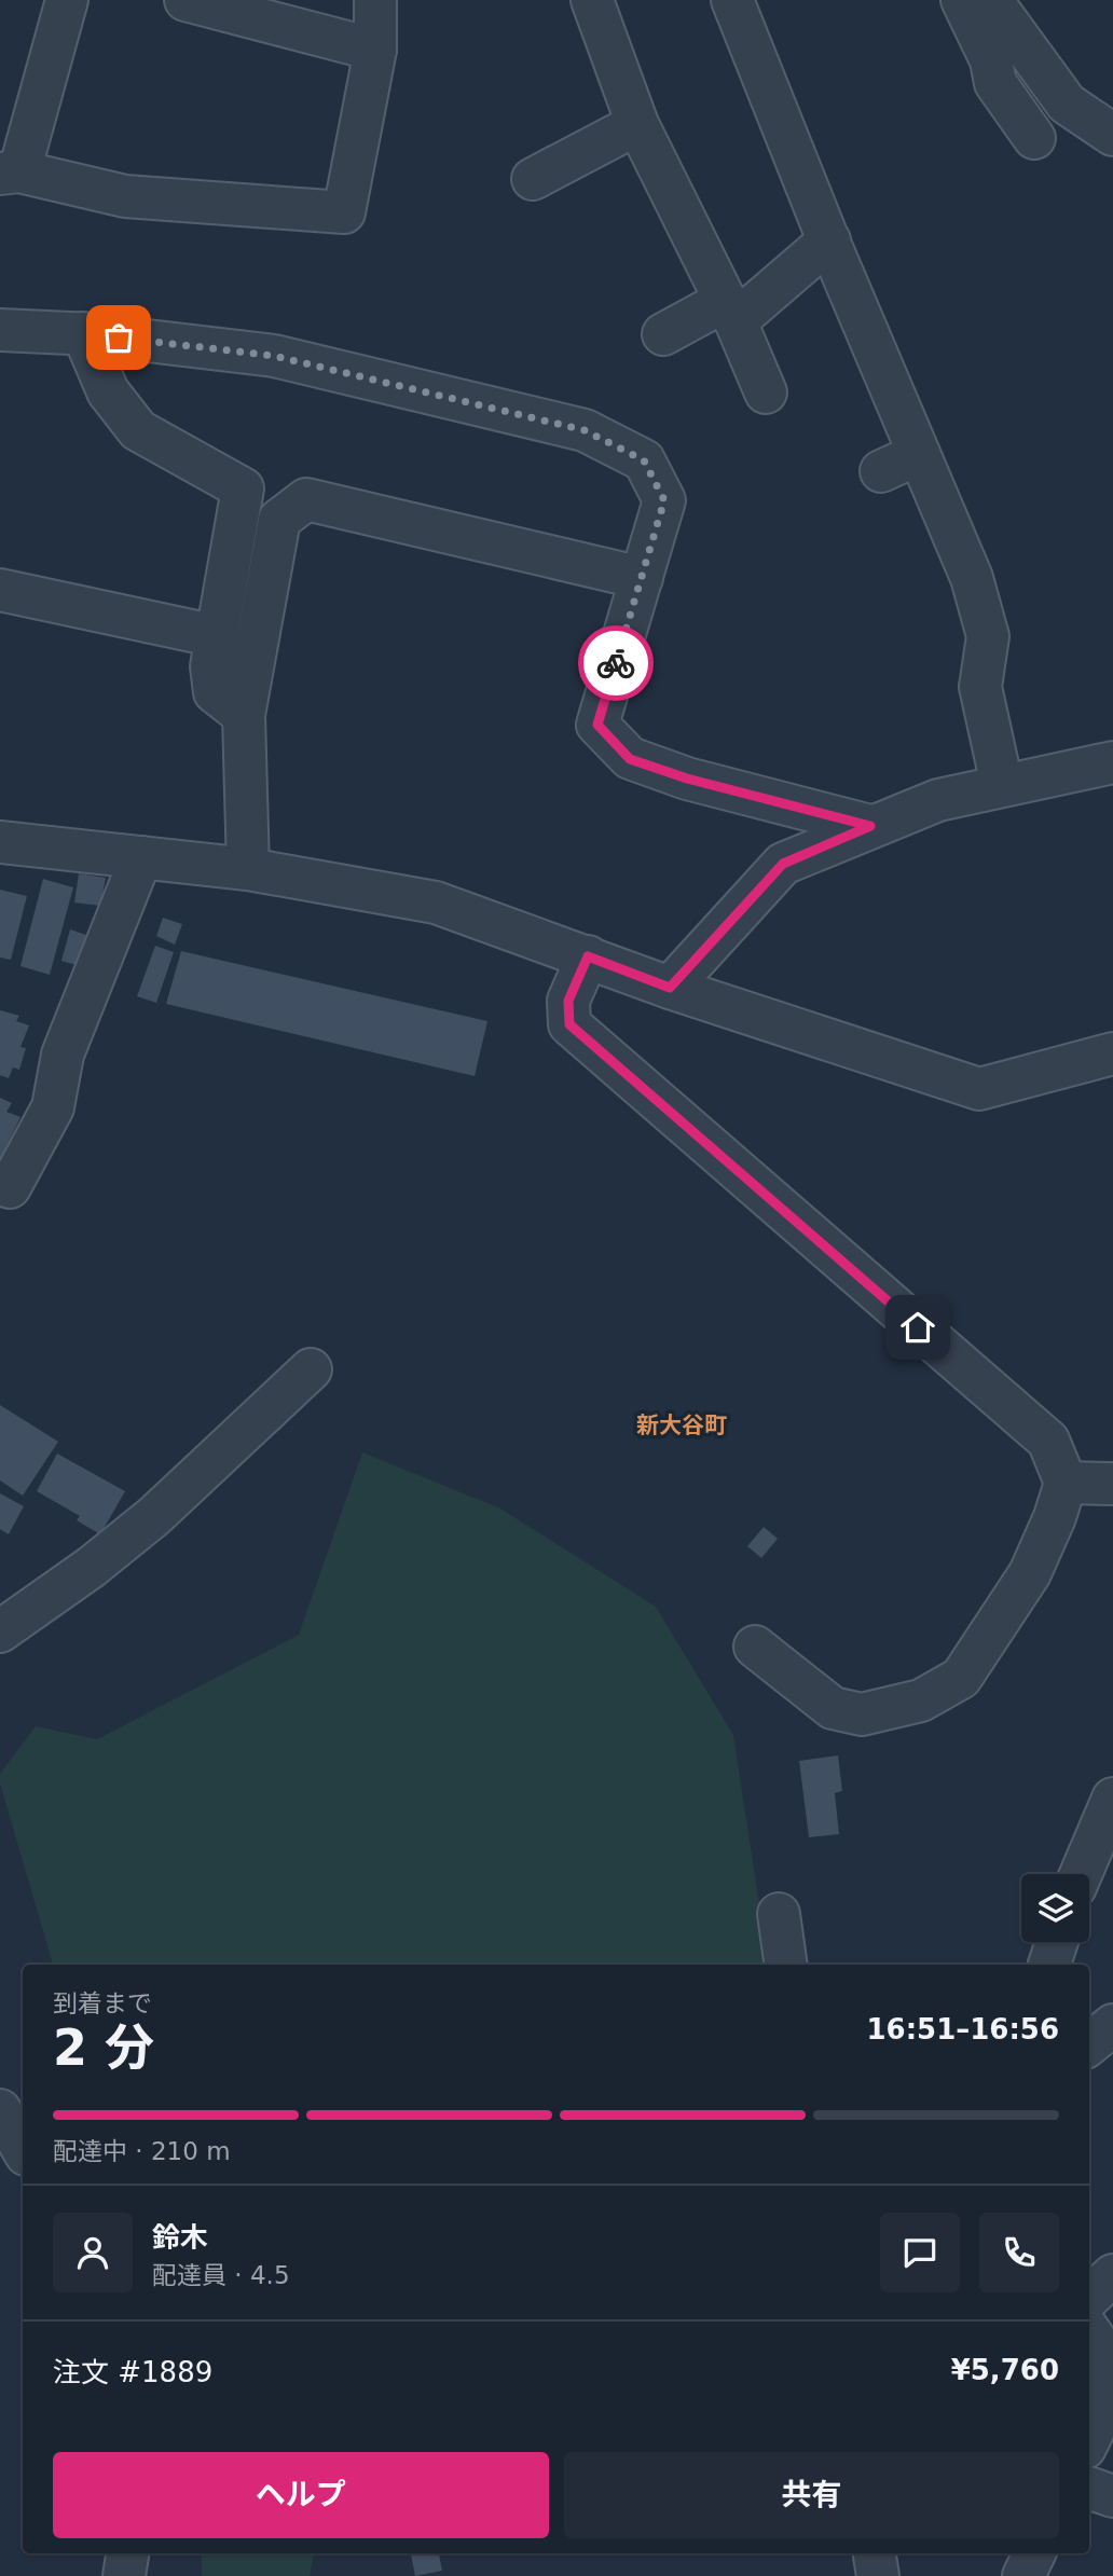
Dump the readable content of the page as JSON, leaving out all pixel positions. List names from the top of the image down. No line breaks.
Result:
{"districts":["新大谷町"],"page":{"heading":["2 分","到着まで","16:51–16:56"],"panel":["鈴木","配達員 · 4.5","注文 #1889","¥5,760"],"bar":"配達中 · 210 m","buttons":["ヘルプ","共有"]}}
